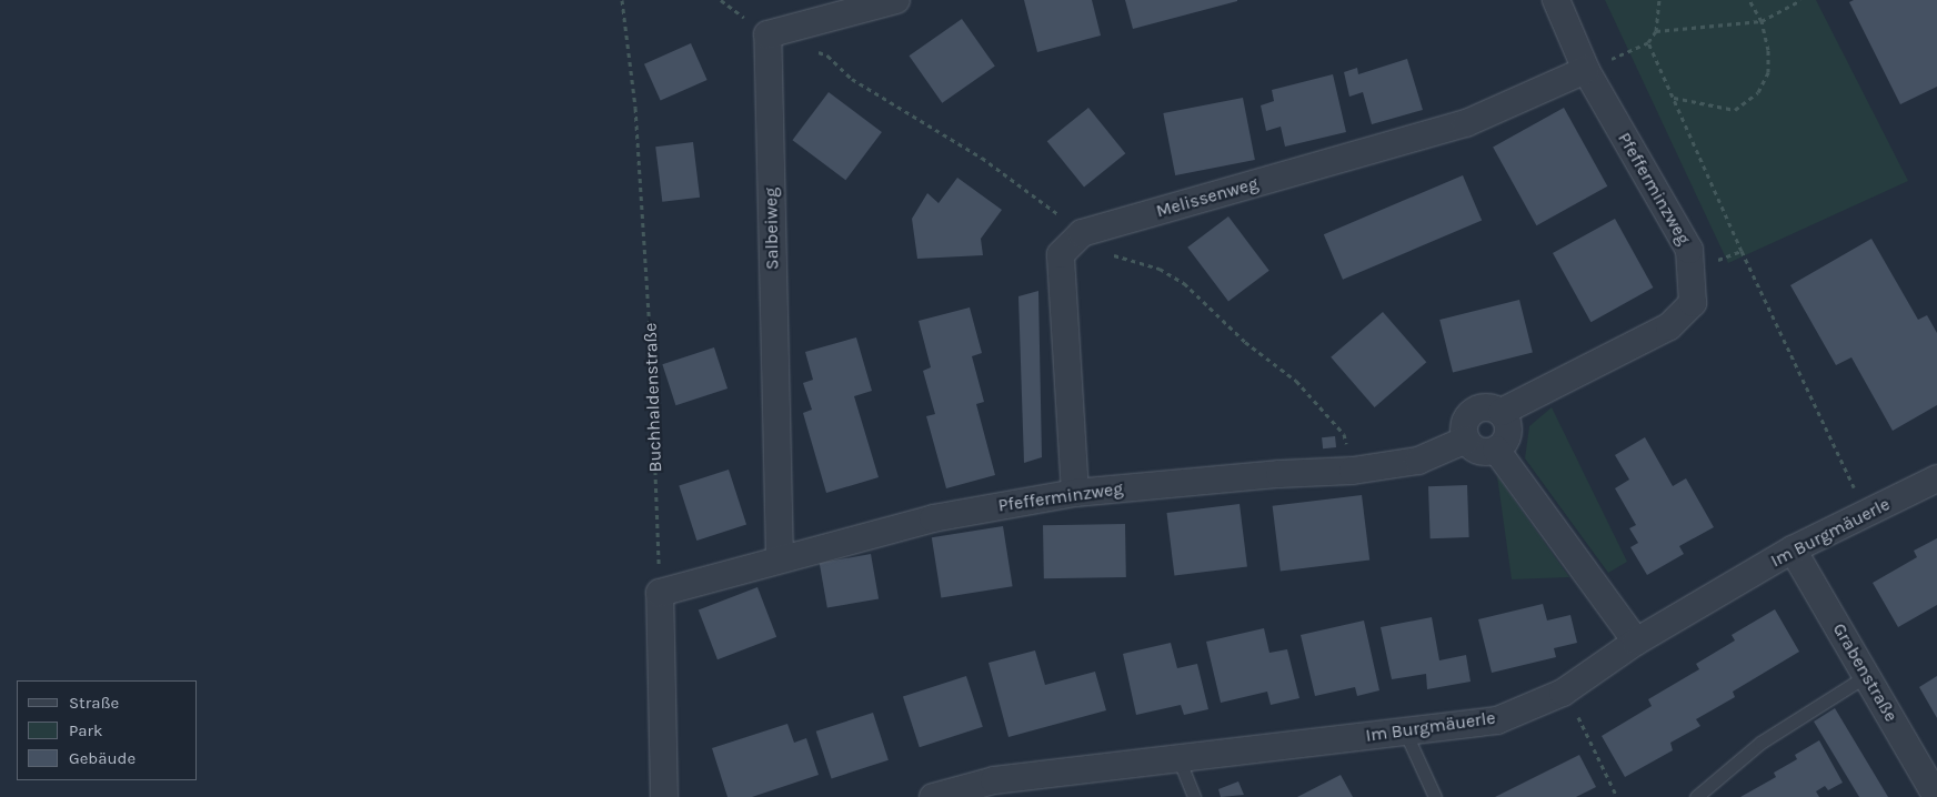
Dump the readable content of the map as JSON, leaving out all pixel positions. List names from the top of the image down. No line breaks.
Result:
{"streets":{"street":["Pfefferminzweg","Melissenweg","Salbeiweg","Im Burgmäuerle","Grabenstraße"],"path":["Buchhaldenstraße"]},"crossings":[["Pfefferminzweg","Melissenweg"],["Pfefferminzweg","Salbeiweg"],["Pfefferminzweg","Buchhaldenstraße"],["Im Burgmäuerle","Grabenstraße"]],"legend":["Straße","Park","Gebäude"]}
